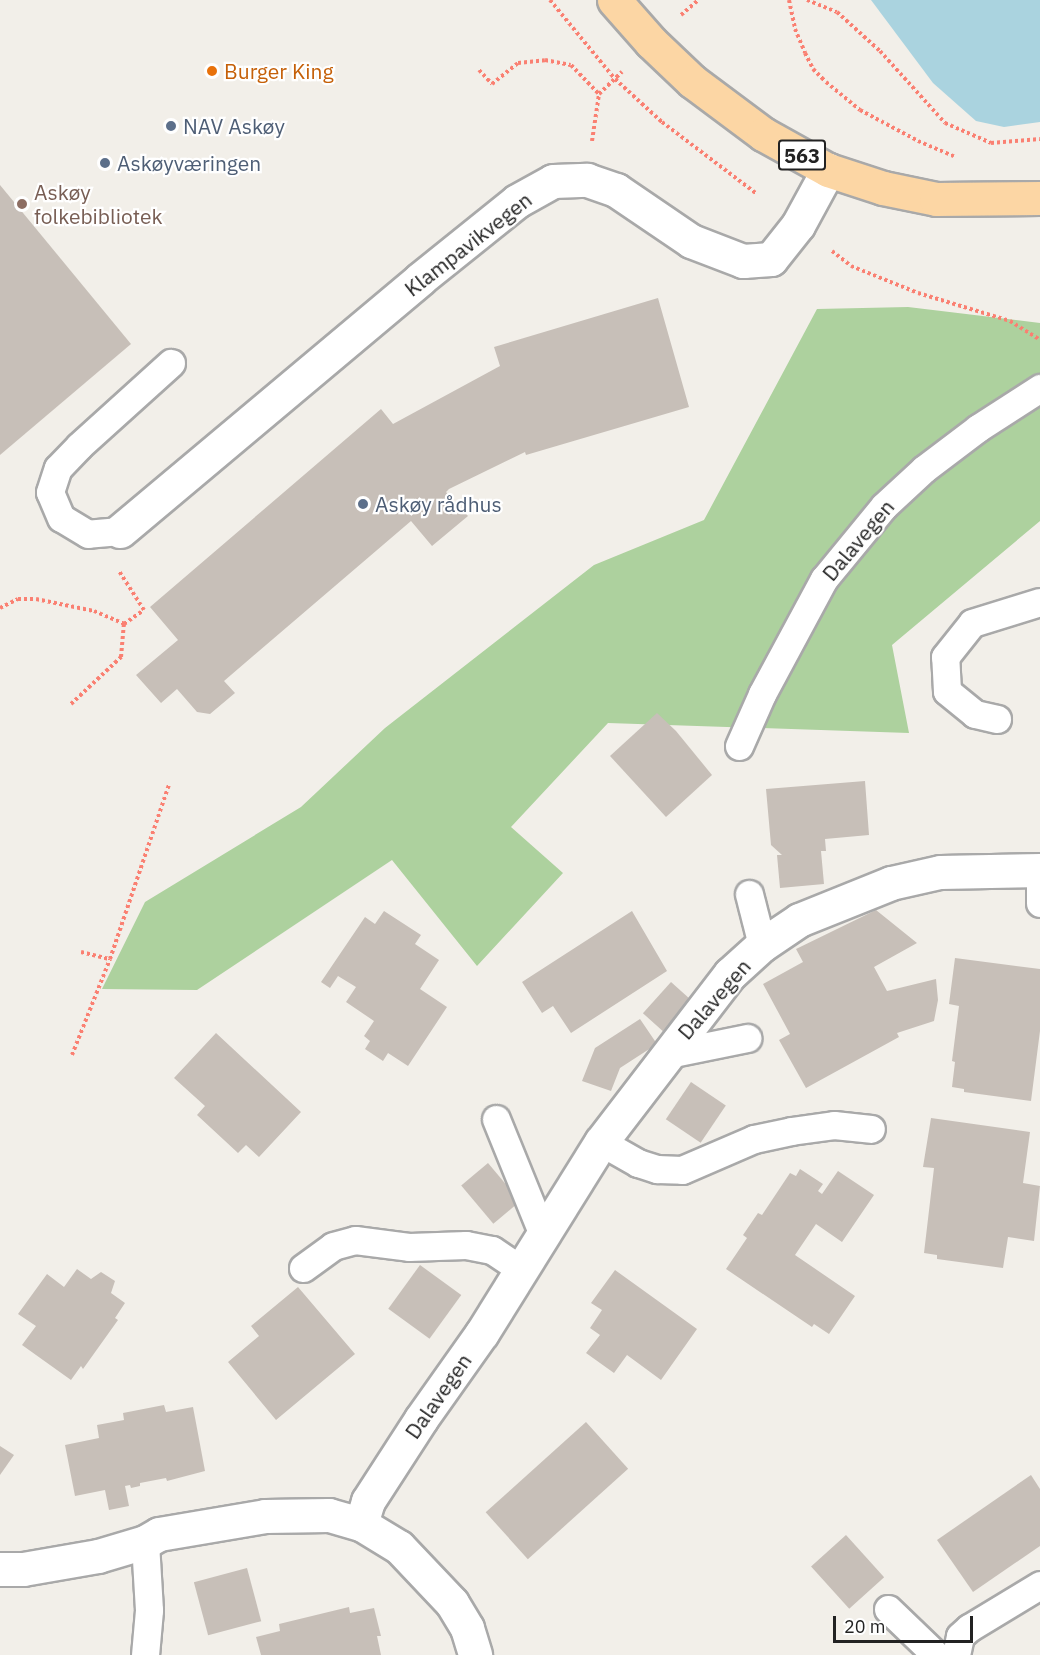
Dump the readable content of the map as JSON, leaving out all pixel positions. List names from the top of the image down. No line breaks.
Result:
{"streets":{"main road":["563"],"street":["Klampavikvegen","Dalavegen"]},"crossings":[["563","Klampavikvegen"]],"places":["Burger King","NAV Askøy","Askøyværingen","Askøy folkebibliotek","Askøy rådhus"],"scale_bar":"20 m"}
